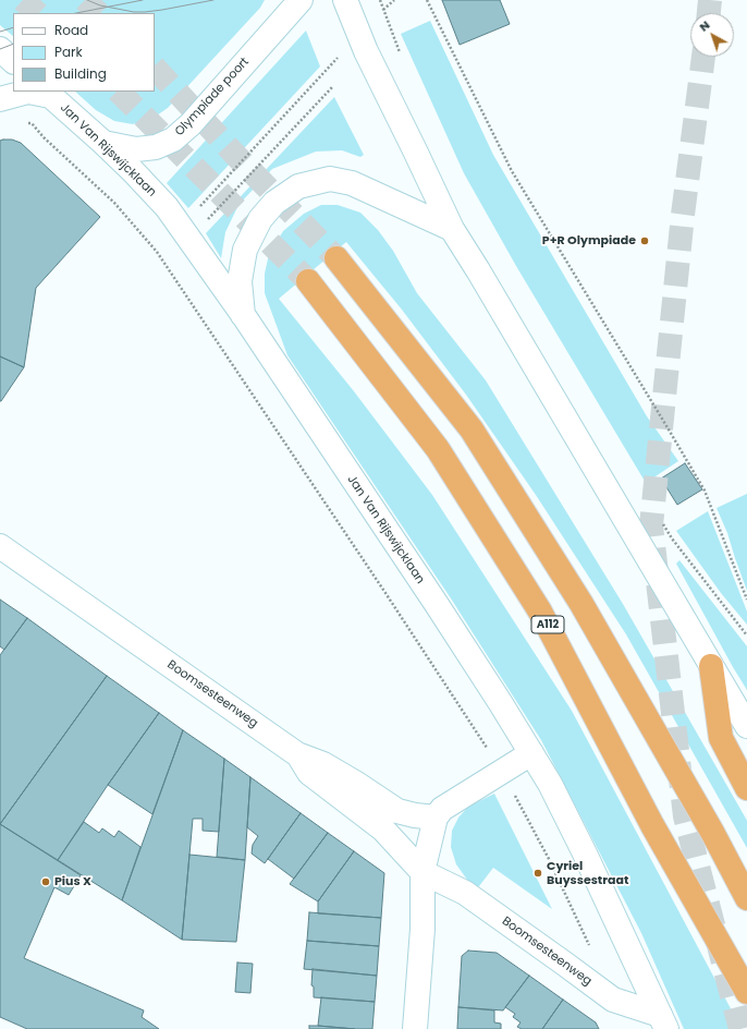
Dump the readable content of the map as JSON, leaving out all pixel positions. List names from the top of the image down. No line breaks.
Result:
{"streets":{"highway":["A112"],"main road":["Olympiade poort","Jan Van Rijswijcklaan","Boomsesteenweg"]},"crossings":[["Olympiade poort","Jan Van Rijswijcklaan"],["Jan Van Rijswijcklaan","Boomsesteenweg"]],"places":["P+R Olympiade","Cyriel Buyssestraat","Pius X"],"legend":["Road","Park","Building"],"north":"top left"}
